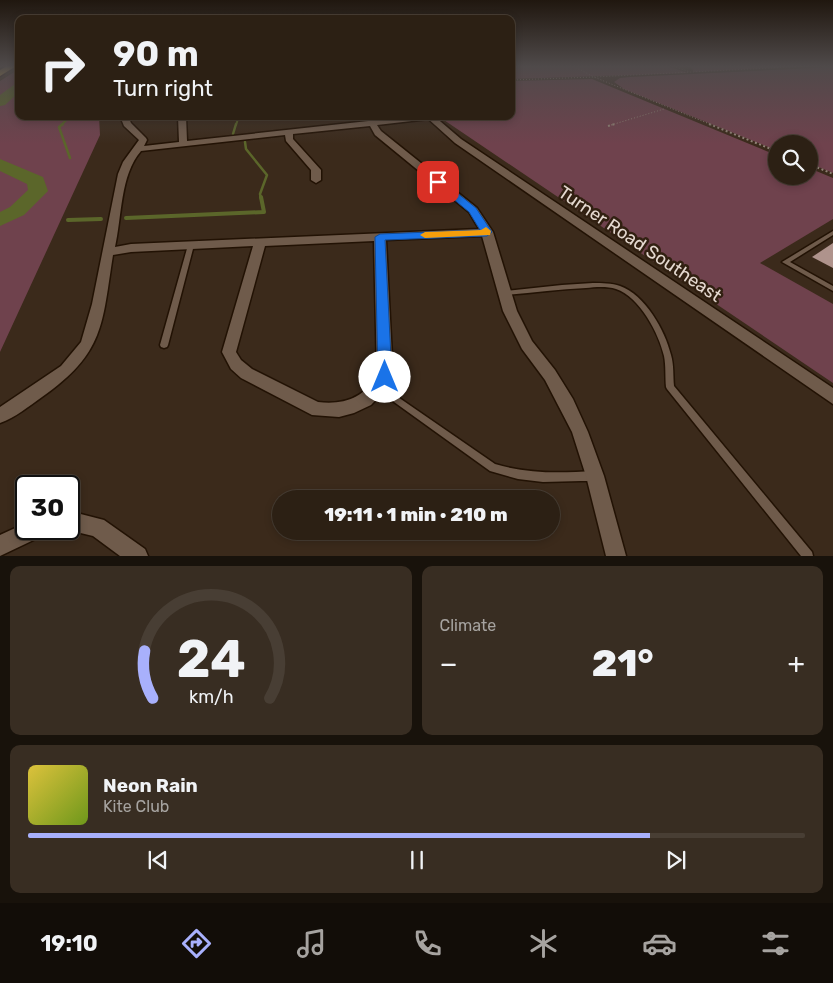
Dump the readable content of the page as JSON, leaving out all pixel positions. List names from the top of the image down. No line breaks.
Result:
{"streets":{"street":["Turner Road Southeast"]},"page":{"turn":["90 m","Turn right"],"limit":"30","trip":"19:11 · 1 min · 210 m","tile":"Climate","heat":["−","21°","+"],"song":["Neon Rain","Kite Club"],"tabs":"19:10","gauge":["24","km/h"]}}
